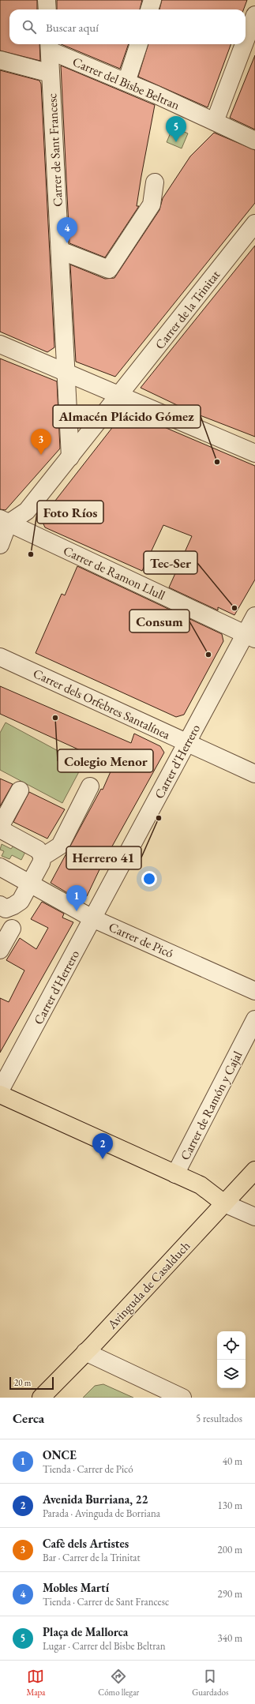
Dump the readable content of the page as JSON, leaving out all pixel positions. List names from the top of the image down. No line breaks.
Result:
{"streets":{"main road":["Avinguda de Casalduch"],"street":["Carrer del Bisbe Beltran","Carrer de Sant Francesc","Carrer de la Trinitat","Carrer de Ramon Llull","Carrer dels Orfebres Santalínea","Carrer d'Herrero","Carrer de Picó","Carrer de Ramón y Cajal"]},"crossings":[["Carrer del Bisbe Beltran","Carrer de Sant Francesc"],["Carrer de la Trinitat","Carrer de Ramon Llull"],["Carrer de Ramon Llull","Carrer d'Herrero"],["Carrer dels Orfebres Santalínea","Carrer d'Herrero"],["Carrer d'Herrero","Carrer de Picó"]],"places":["Almacén Plácido Gómez","Foto Ríos","Tec-Ser","Consum","Colegio Menor","Herrero 41"],"scale_bar":"20 m","page":{"search":"Buscar aquí","pins":["5","4","3","1","2"],"scale":"20 m","heading":["Cerca","5 resultados"],"list":[{"mark":"1","name":"ONCE","note":"Tienda · Carrer de Picó","value":"40 m"},{"mark":"2","name":"Avenida Burriana, 22","note":"Parada · Avinguda de Borriana","value":"130 m"},{"mark":"3","name":"Cafè dels Artistes","note":"Bar · Carrer de la Trinitat","value":"200 m"},{"mark":"4","name":"Mobles Martí","note":"Tienda · Carrer de Sant Francesc","value":"290 m"},{"mark":"5","name":"Plaça de Mallorca","note":"Lugar · Carrer del Bisbe Beltran","value":"340 m"}],"nav":["Mapa","Cómo llegar","Guardados"]}}
